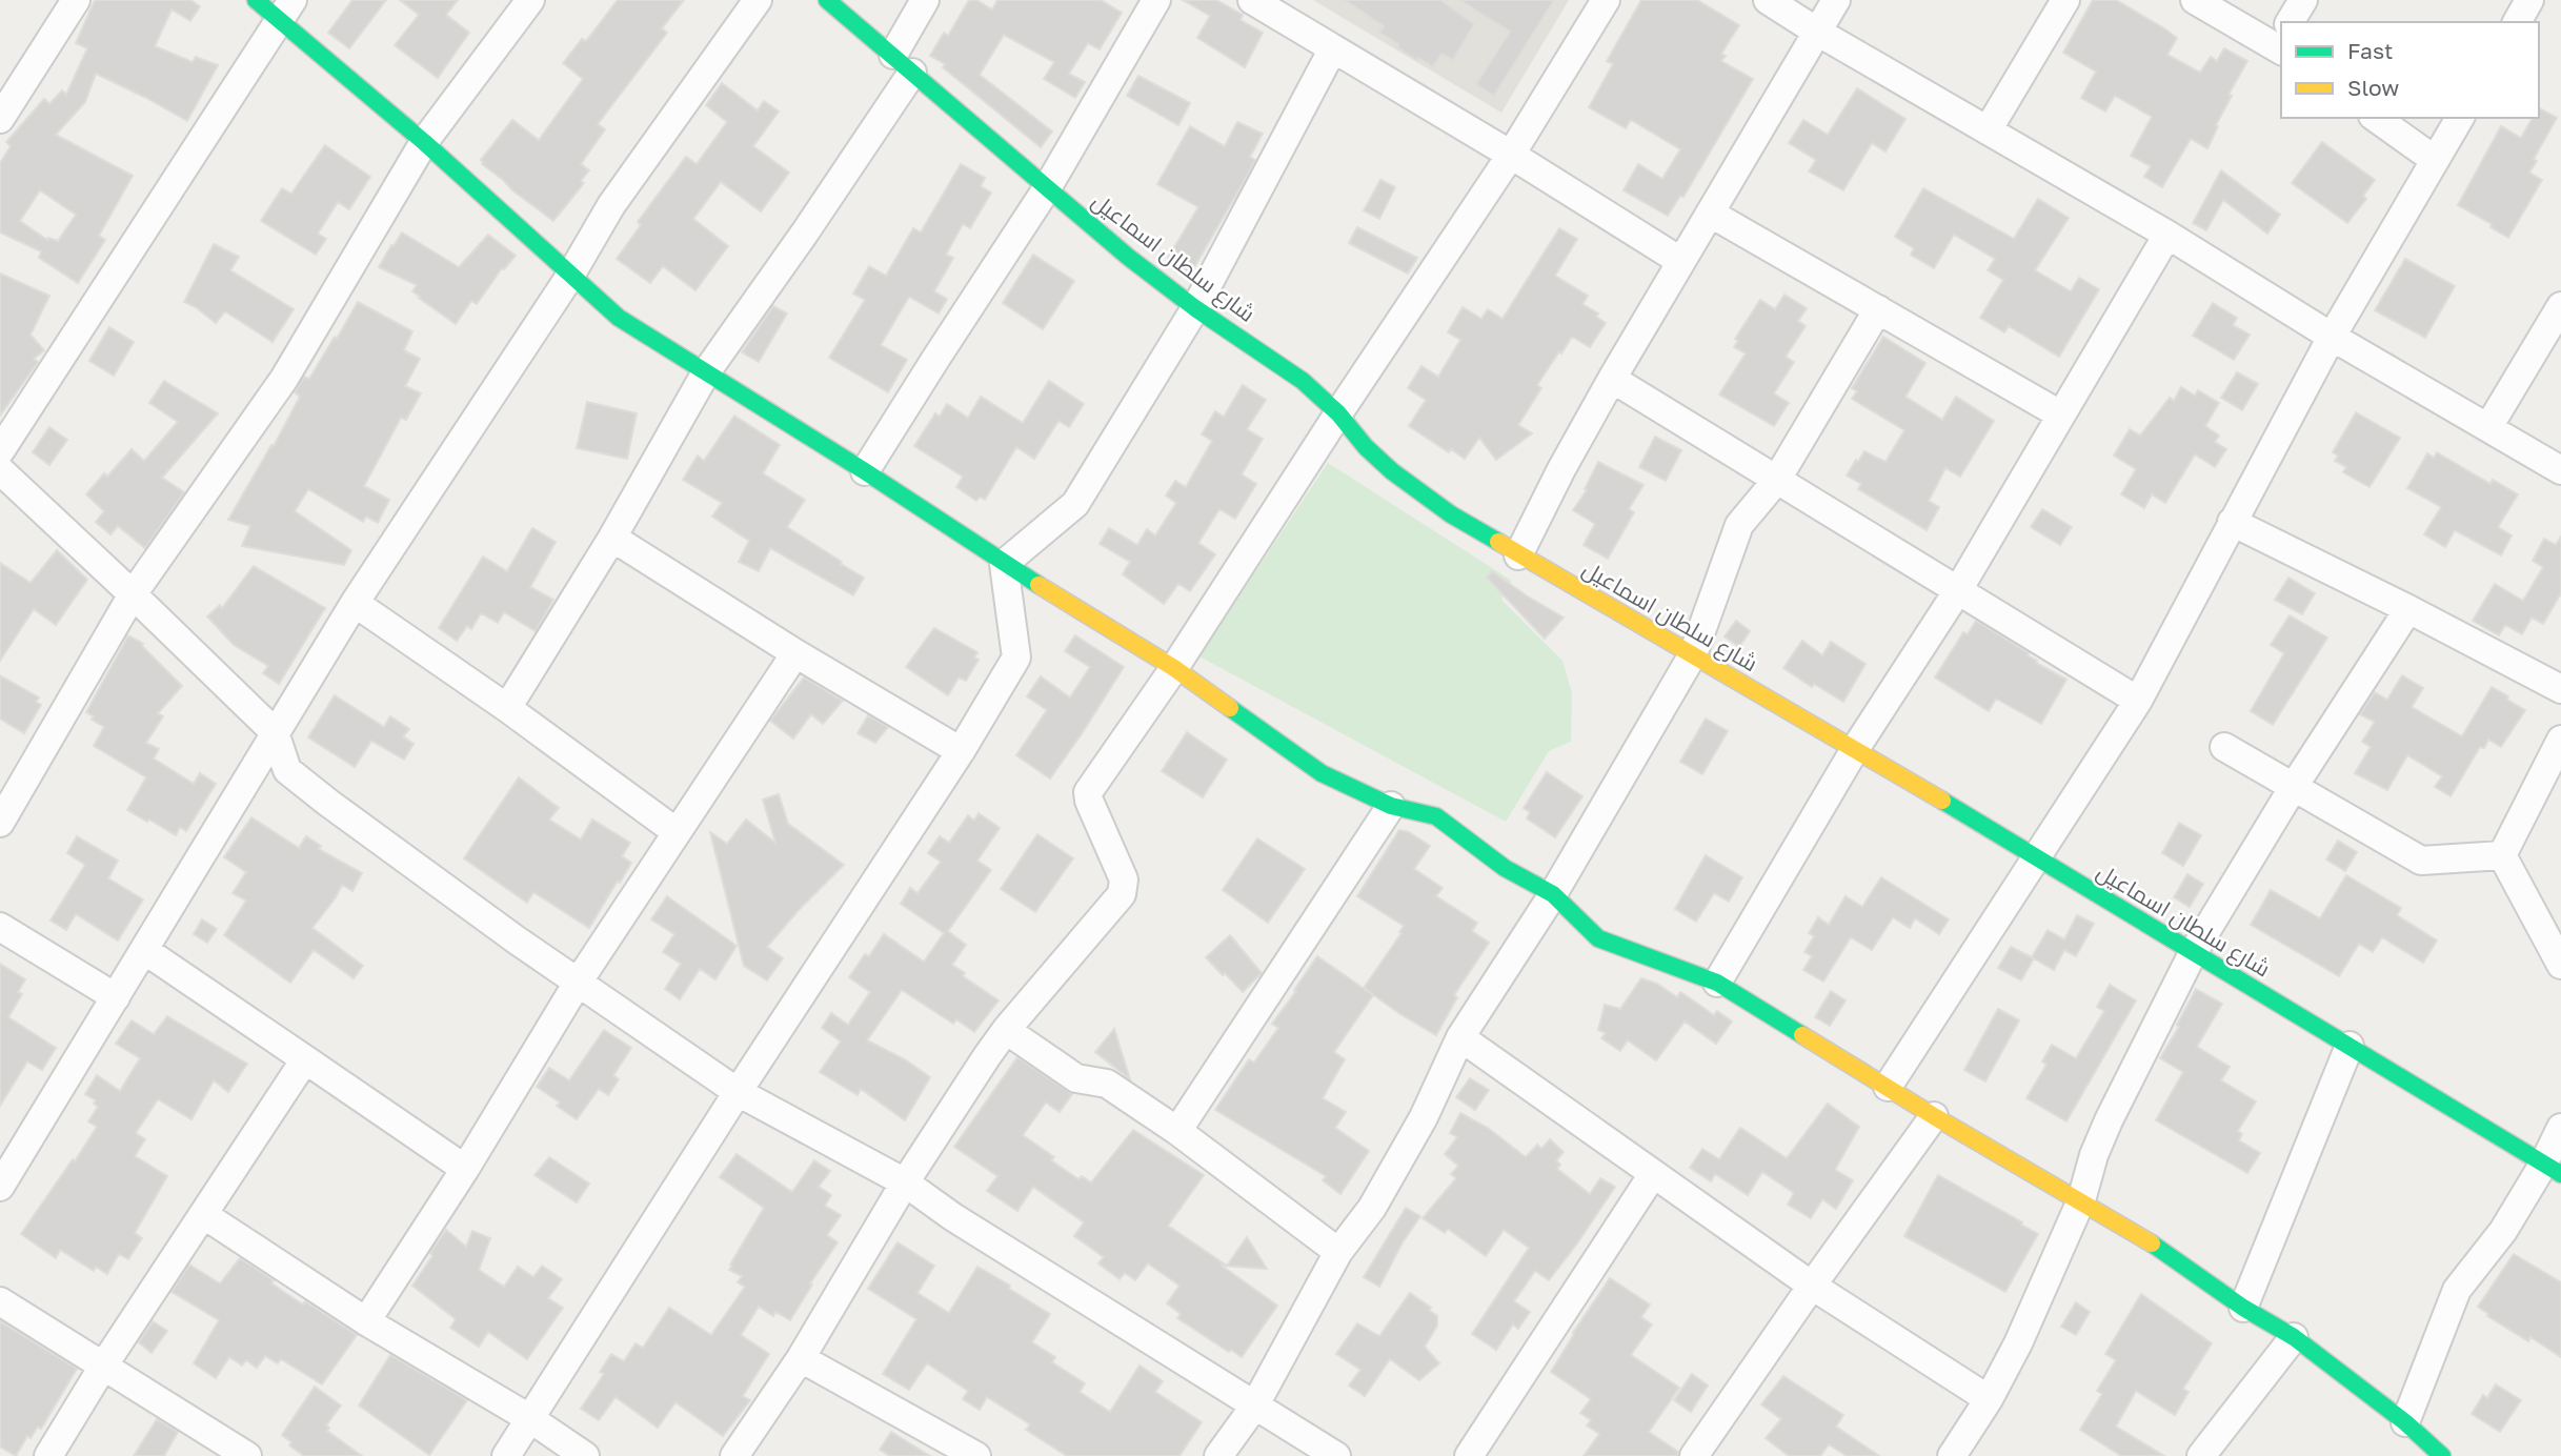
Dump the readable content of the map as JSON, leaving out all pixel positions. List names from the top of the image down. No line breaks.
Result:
{"streets":{"street":["شارع سلطان اسماعيل"]},"legend":["Fast","Slow"]}
